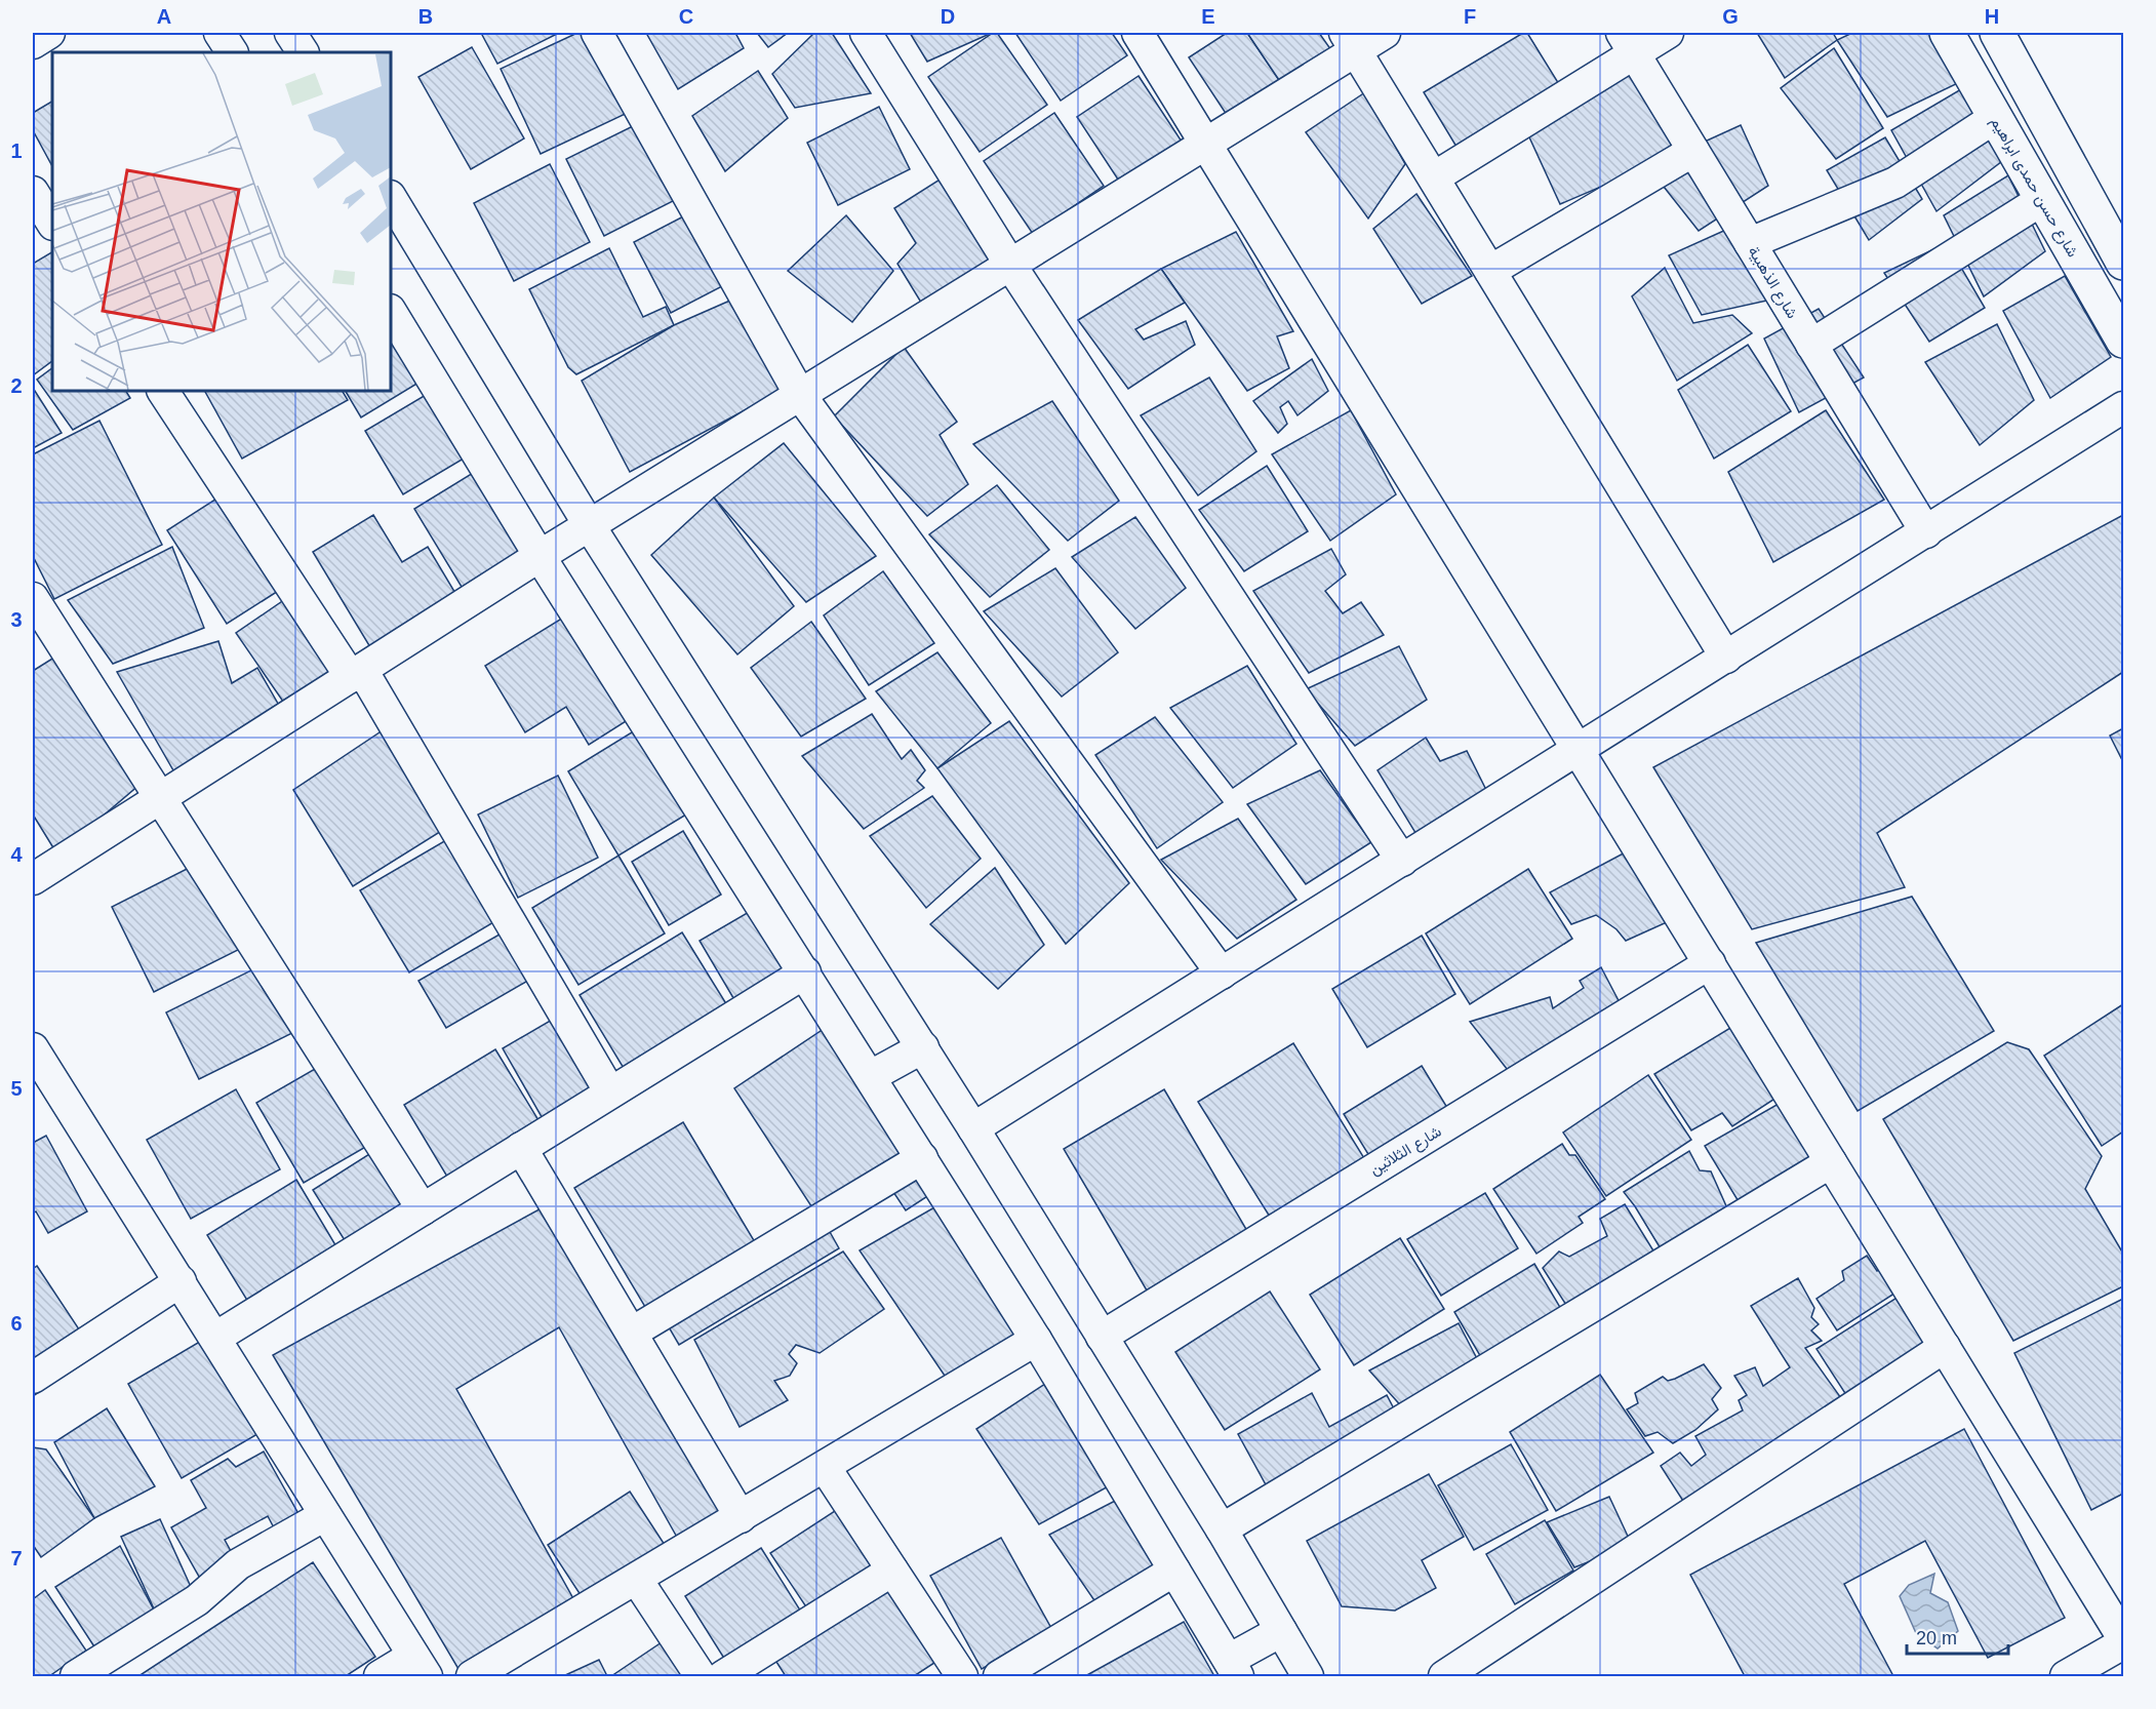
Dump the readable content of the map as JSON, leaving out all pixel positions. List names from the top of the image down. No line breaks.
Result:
{"streets":{"main road":["شارع حسن حمدى ابراهيم"],"street":["شارع الذهبية","شارع الثلاثين"]},"scale_bar":"20 m","grid":{"columns":["A","B","C","D","E","F","G","H"],"rows":["1","2","3","4","5","6","7"]}}
